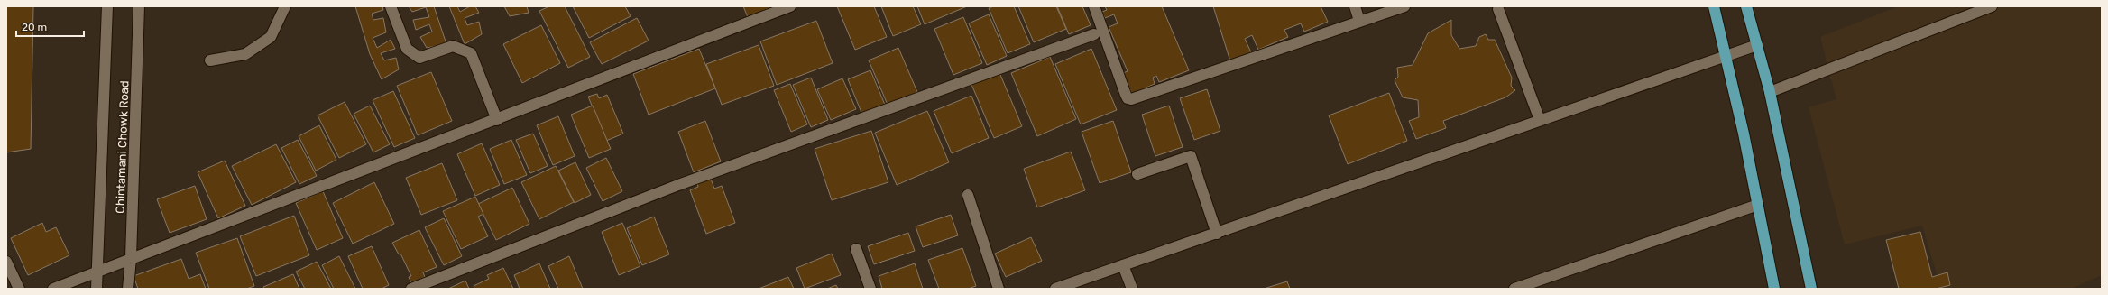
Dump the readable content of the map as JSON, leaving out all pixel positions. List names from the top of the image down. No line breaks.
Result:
{"streets":{"street":["Chintamani Chowk Road"]},"scale_bar":"20 m"}
